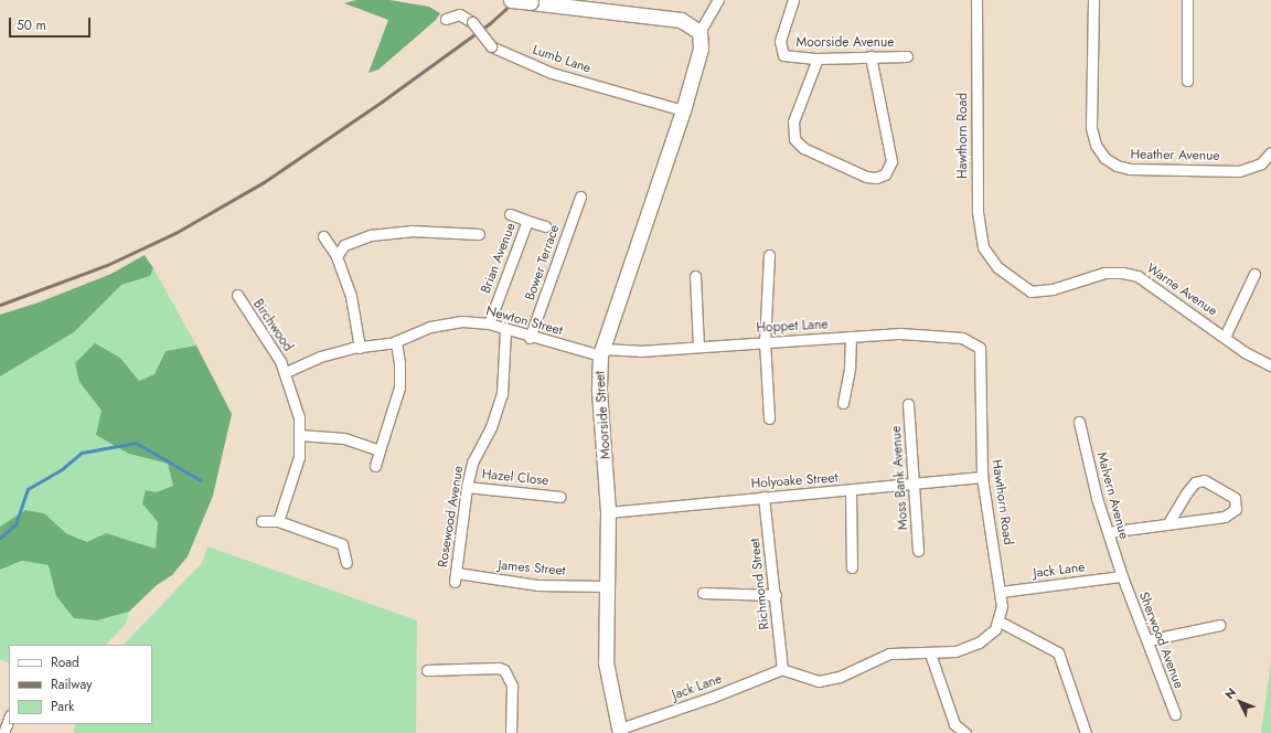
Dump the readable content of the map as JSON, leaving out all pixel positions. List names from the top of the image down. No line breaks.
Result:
{"streets":{"street":["Moorside Avenue","Lumb Lane","Hawthorn Road","Heather Avenue","Brian Avenue","Bower Terrace","Warne Avenue","Newton Street","Birchwood","Hoppet Lane","Moorside Street","Hazel Close","Moss Bank Avenue","Holyoake Street","Malvern Avenue","Rosewood Avenue","James Street","Jack Lane","Richmond Street","Sherwood Avenue"]},"crossings":[["Lumb Lane","Moorside Street"],["Hawthorn Road","Warne Avenue"],["Hawthorn Road","Hoppet Lane"],["Hawthorn Road","Holyoake Street"],["Hawthorn Road","Jack Lane"],["Brian Avenue","Newton Street"],["Bower Terrace","Newton Street"],["Newton Street","Birchwood"],["Newton Street","Hoppet Lane"],["Newton Street","Moorside Street"],["Newton Street","Rosewood Avenue"],["Hoppet Lane","Moorside Street"],["Moorside Street","Holyoake Street"],["Moorside Street","James Street"],["Moorside Street","Jack Lane"],["Hazel Close","Rosewood Avenue"],["Moss Bank Avenue","Holyoake Street"],["Holyoake Street","Richmond Street"],["Malvern Avenue","Jack Lane"],["Malvern Avenue","Sherwood Avenue"],["Rosewood Avenue","James Street"],["Jack Lane","Richmond Street"],["Jack Lane","Sherwood Avenue"]],"legend":["Road","Railway","Park"],"scale_bar":"50 m","north":"top left"}
